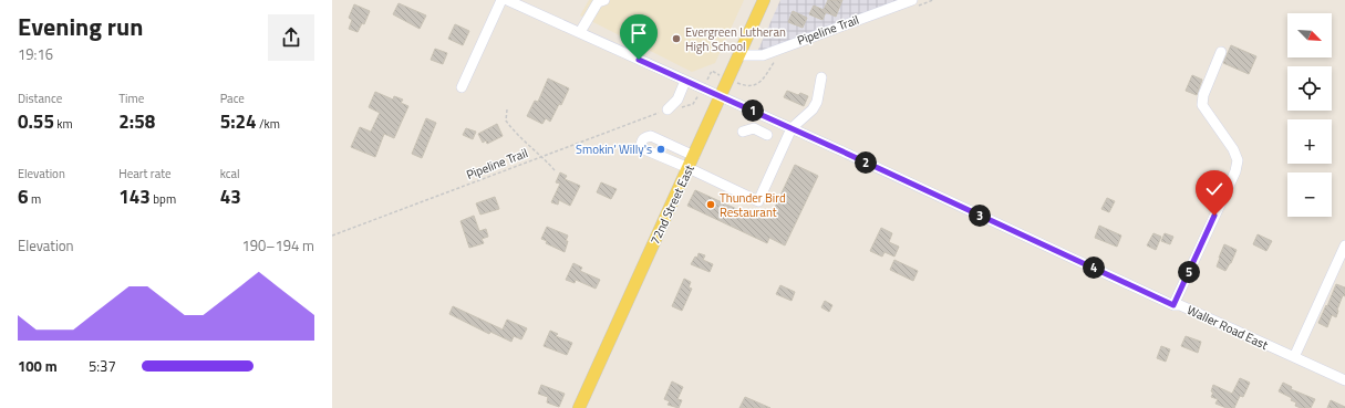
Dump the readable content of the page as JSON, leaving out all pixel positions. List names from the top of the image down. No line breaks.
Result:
{"streets":{"main road":["72nd Street East"],"street":["Waller Road East"],"path":["Pipeline Trail"]},"crossings":[["72nd Street East","Waller Road East"]],"places":["Evergreen Lutheran High School","Smokin' Willy's","Thunder Bird Restaurant"],"north":"bottom right","page":{"heading":["Evening run","19:16"],"map_buttons":["+","−"],"stats":[["Distance","0.55 km"],["Time","2:58"],["Pace","5:24 /km"],["Elevation","6 m"],["Heart rate","143 bpm"],["kcal","43"]],"pins":["1","2","3","4","5"],"chart":["Elevation","190–194 m"],"list":[{"name":"100 m","note":"5:37"}]}}
